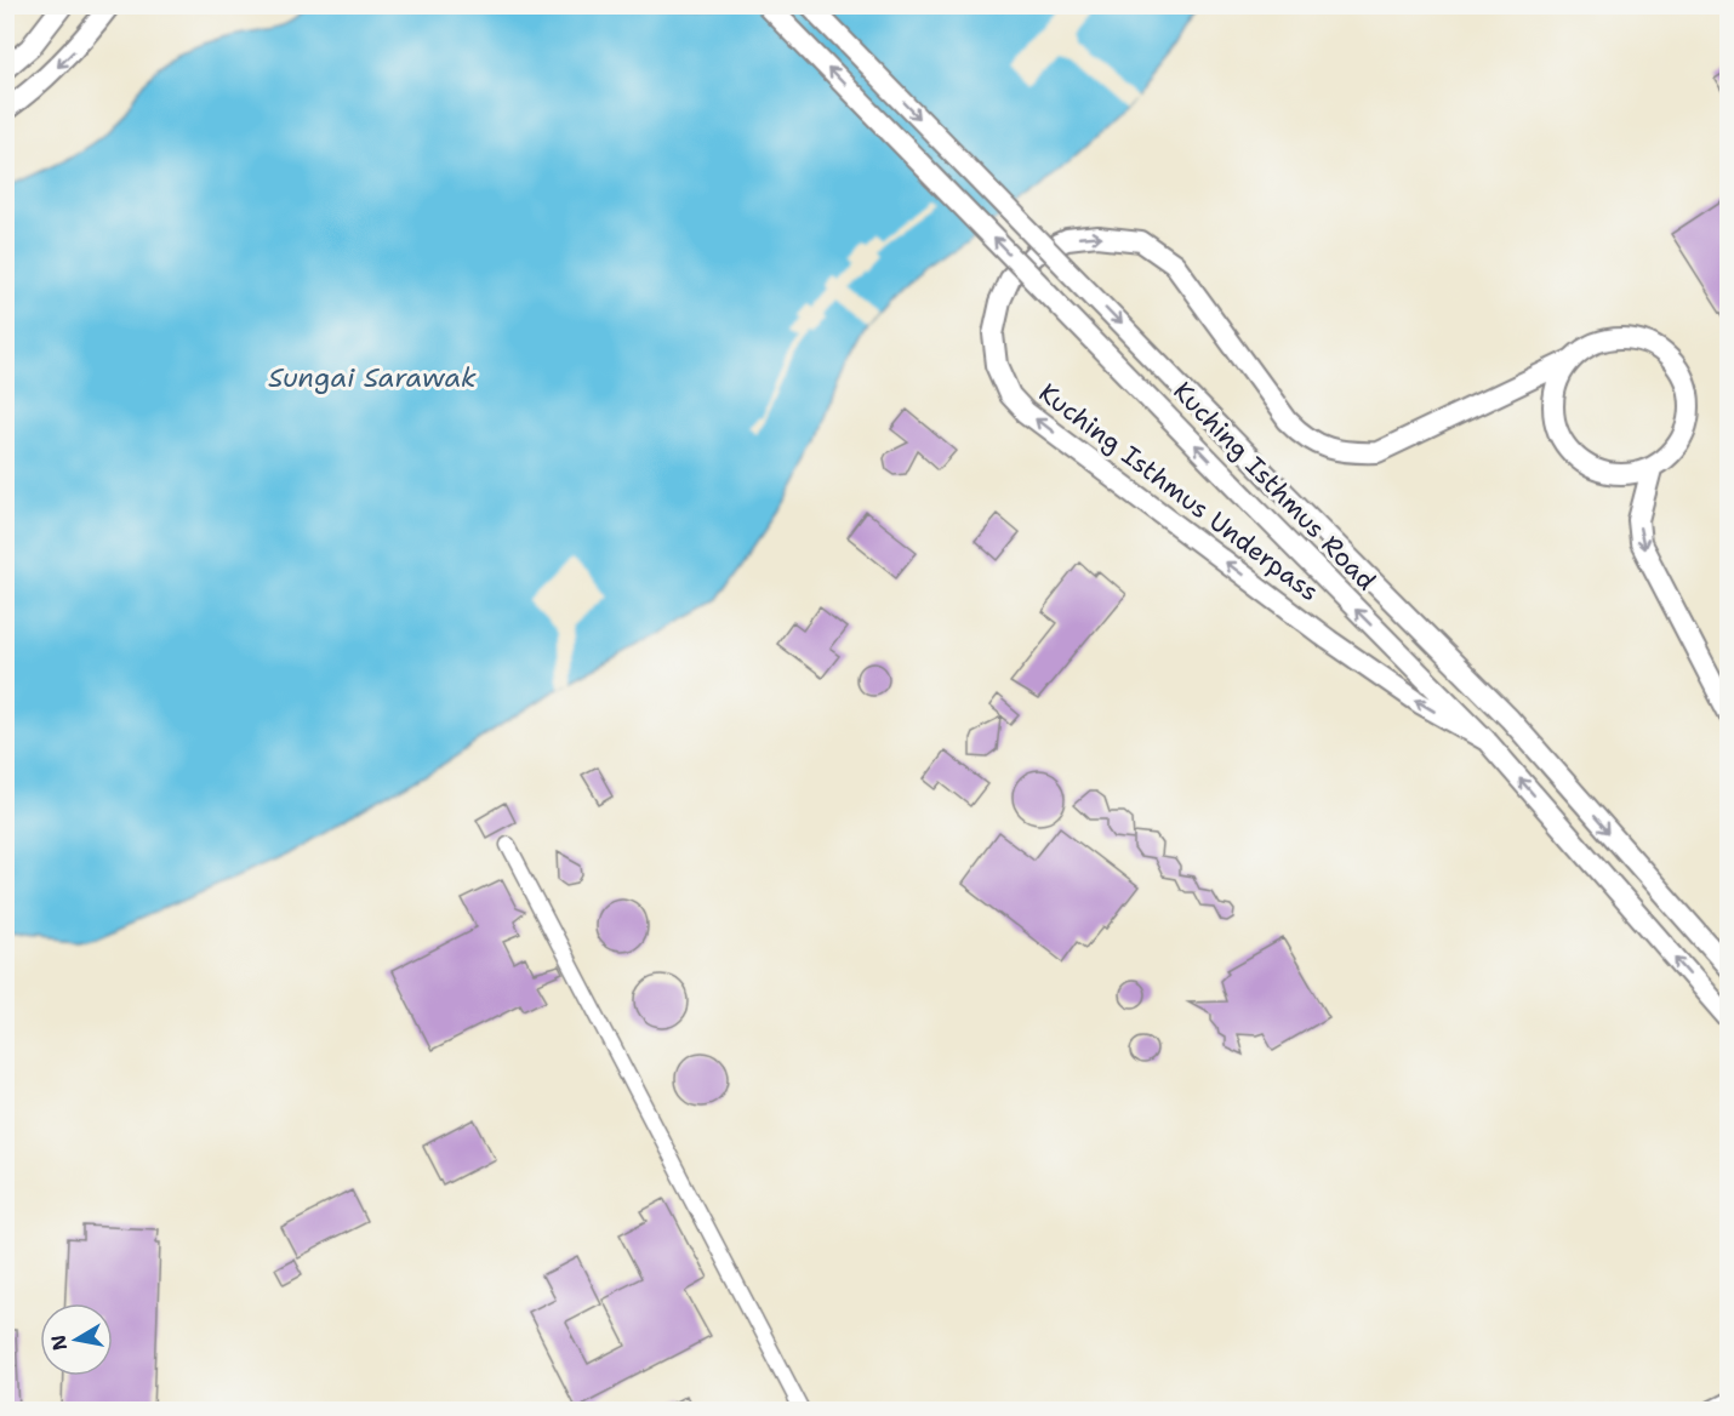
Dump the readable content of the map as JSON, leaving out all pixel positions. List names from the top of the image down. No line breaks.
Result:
{"streets":{"main road":["Kuching Isthmus Road","Kuching Isthmus Underpass"]},"crossings":[["Kuching Isthmus Road","Kuching Isthmus Underpass"]],"water":["Sungai Sarawak"],"north":"left"}
